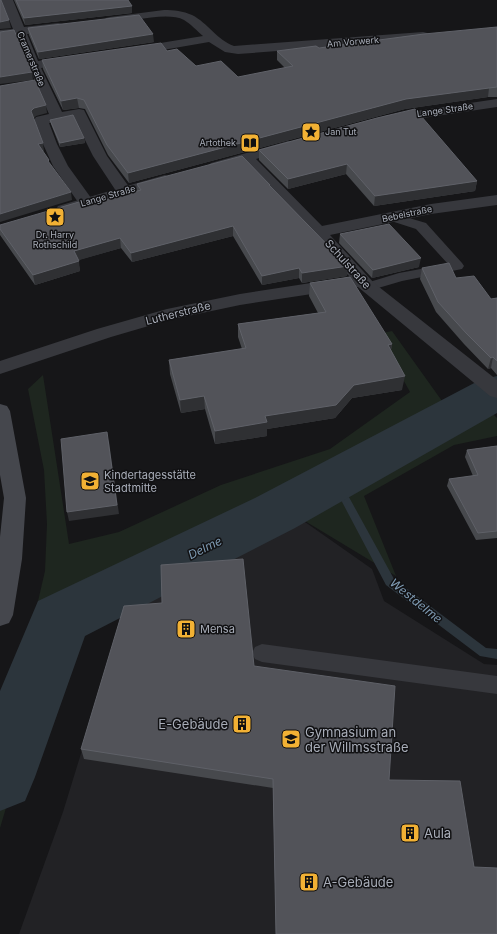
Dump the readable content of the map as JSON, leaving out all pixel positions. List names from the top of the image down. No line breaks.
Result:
{"streets":{"street":["Am Vorwerk","Cramerstraße","Lange Straße","Bebelstraße","Schulstraße","Lutherstraße"]},"crossings":[["Bebelstraße","Schulstraße"],["Schulstraße","Lutherstraße"]],"water":["Delme","Westdelme"],"places":{"place":["Jan Tut","Dr. Harry Rothschild"],"library":["Artothek"],"school or university":["Kindertagesstätte Stadtmitte","Gymnasium an der Willmsstraße"],"building":["Mensa","E-Gebäude","Aula","A-Gebäude"]}}
